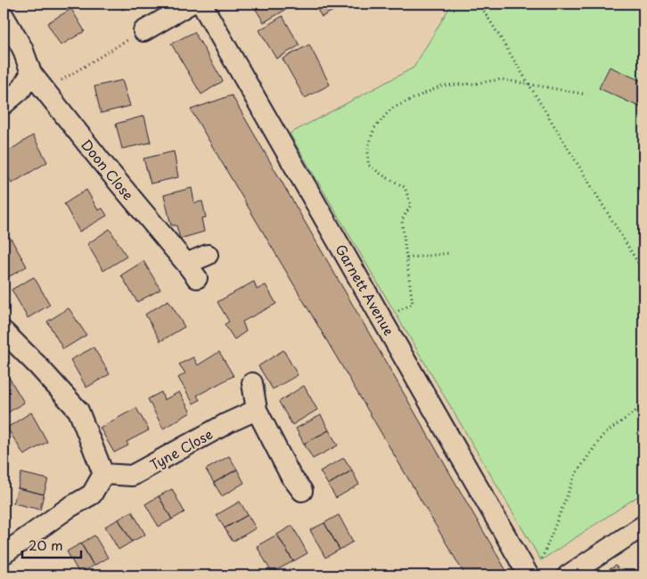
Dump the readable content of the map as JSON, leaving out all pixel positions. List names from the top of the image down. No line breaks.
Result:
{"streets":{"street":["Doon Close","Garnett Avenue","Tyne Close"]},"scale_bar":"20 m"}
